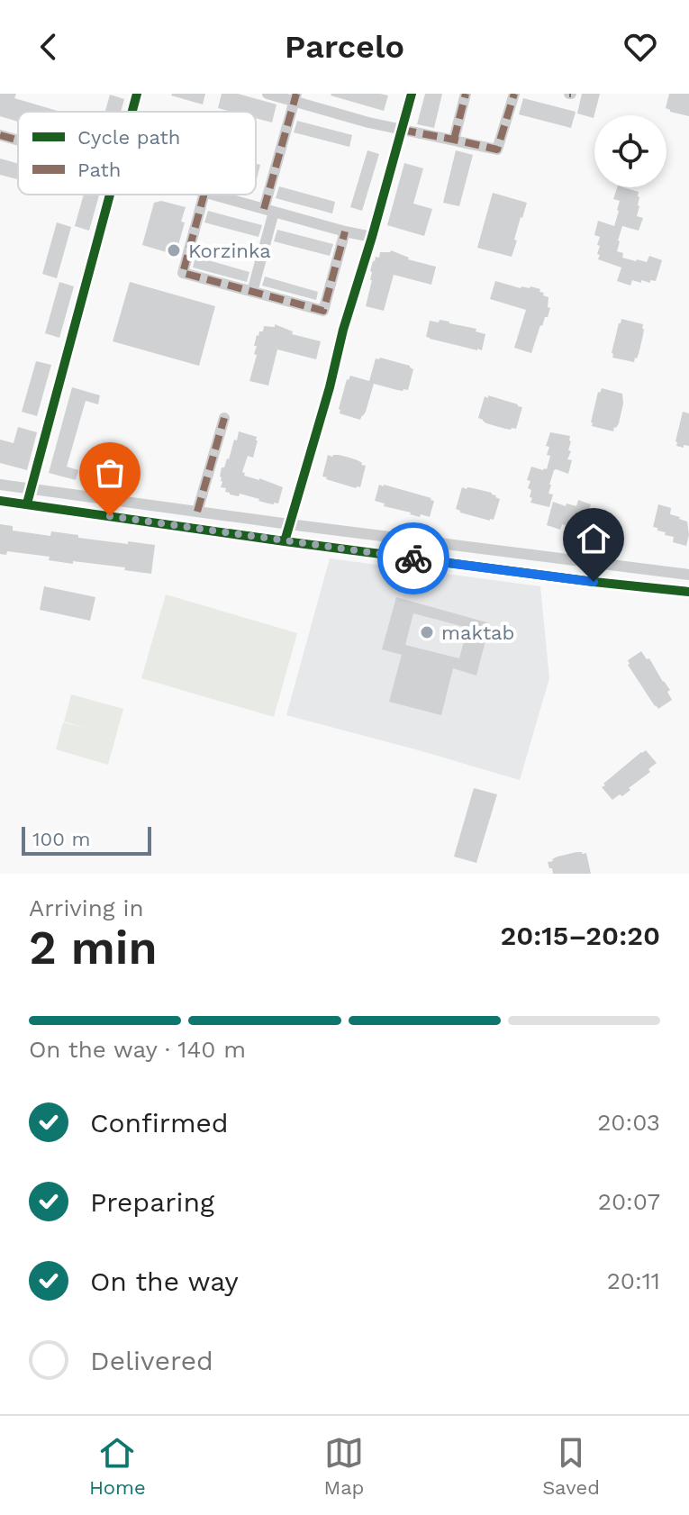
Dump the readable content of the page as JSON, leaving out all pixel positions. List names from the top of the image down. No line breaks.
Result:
{"places":["Korzinka","maktab"],"legend":["Cycle path","Path"],"scale_bar":"100 m","page":{"header":"Parcelo","scale":"100 m","heading":["2 min","Arriving in","20:15–20:20"],"bar":"On the way · 140 m","list":[["Confirmed","20:03"],["Preparing","20:07"],["On the way","20:11"],"Delivered"],"tabs":["Home","Map","Saved"]}}
